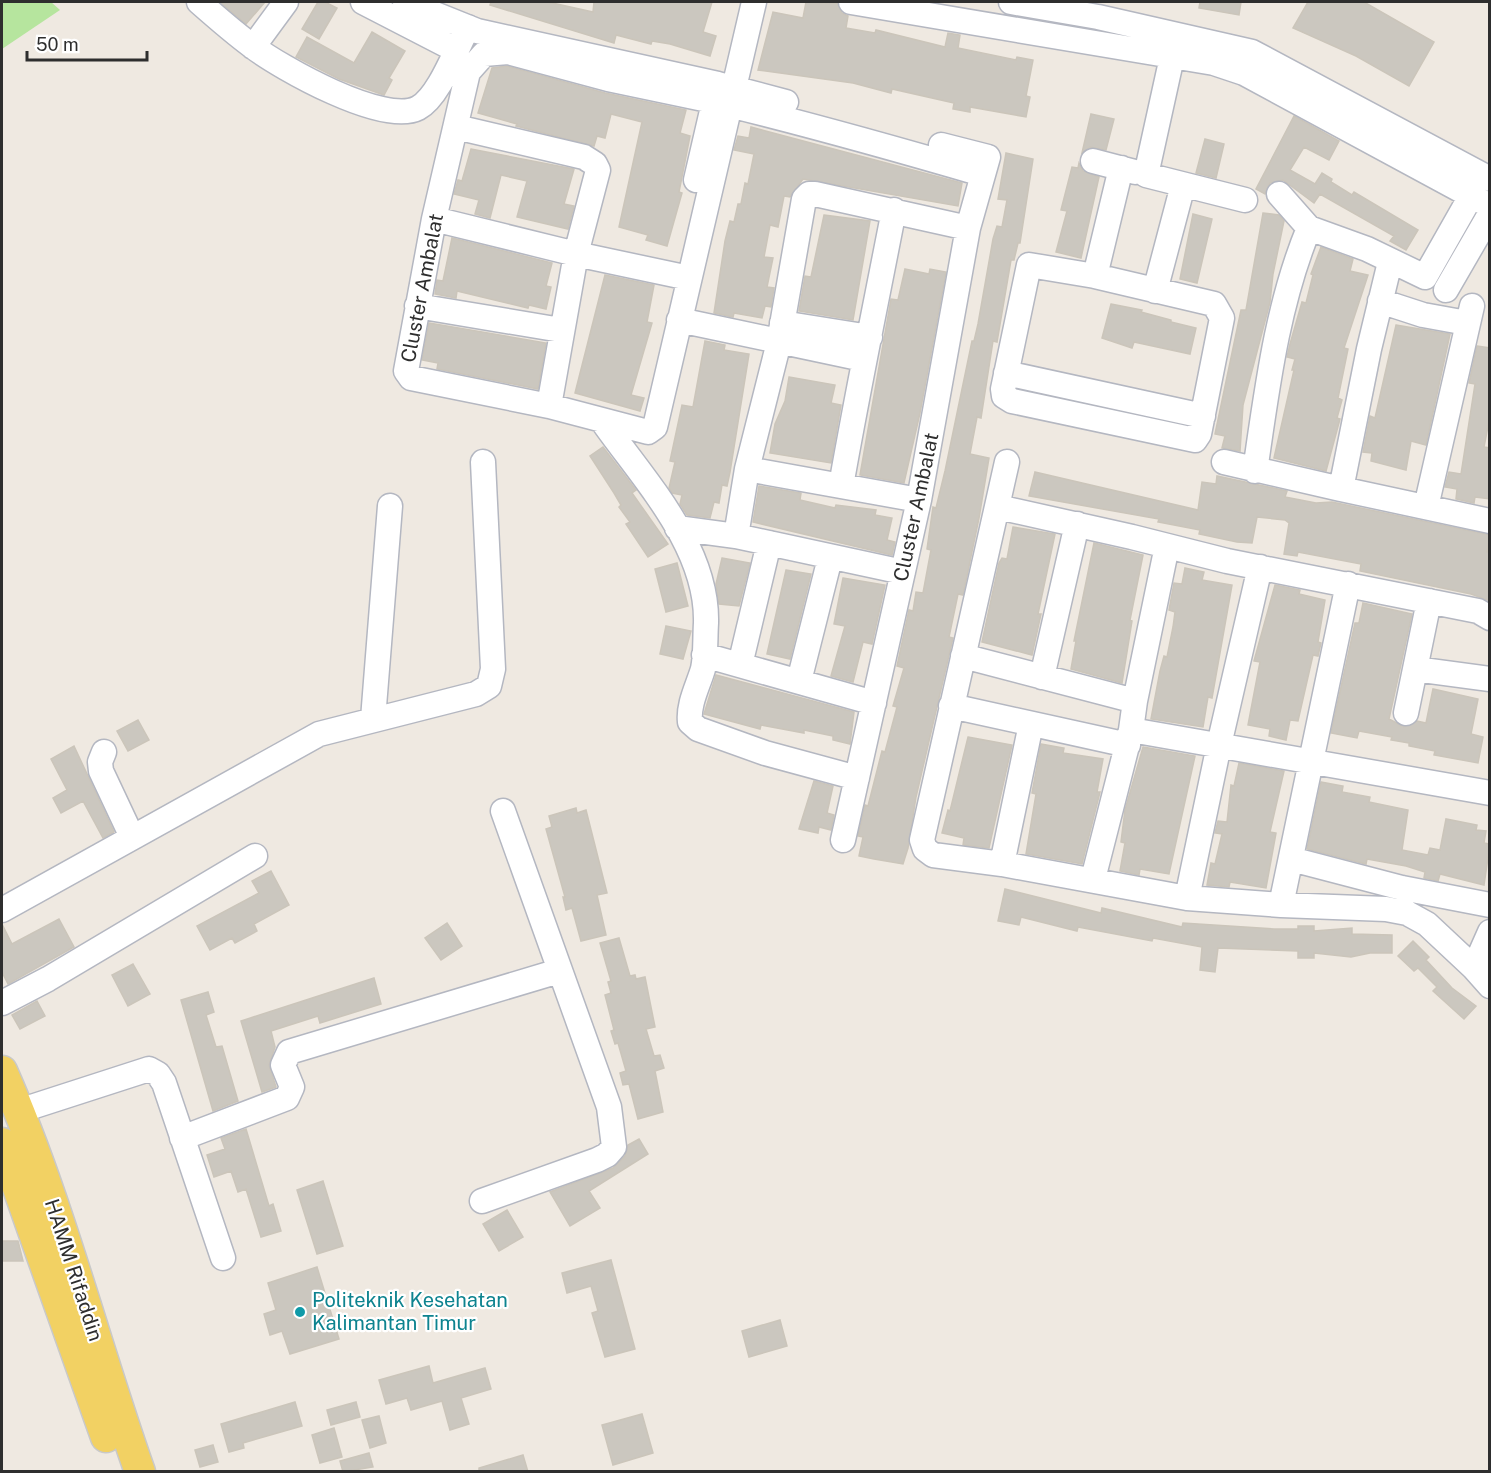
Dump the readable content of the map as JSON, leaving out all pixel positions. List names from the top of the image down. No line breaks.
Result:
{"streets":{"main road":["HAMM Rifaddin"],"street":["Cluster Ambalat"]},"places":["Politeknik Kesehatan Kalimantan Timur"],"scale_bar":"50 m"}
